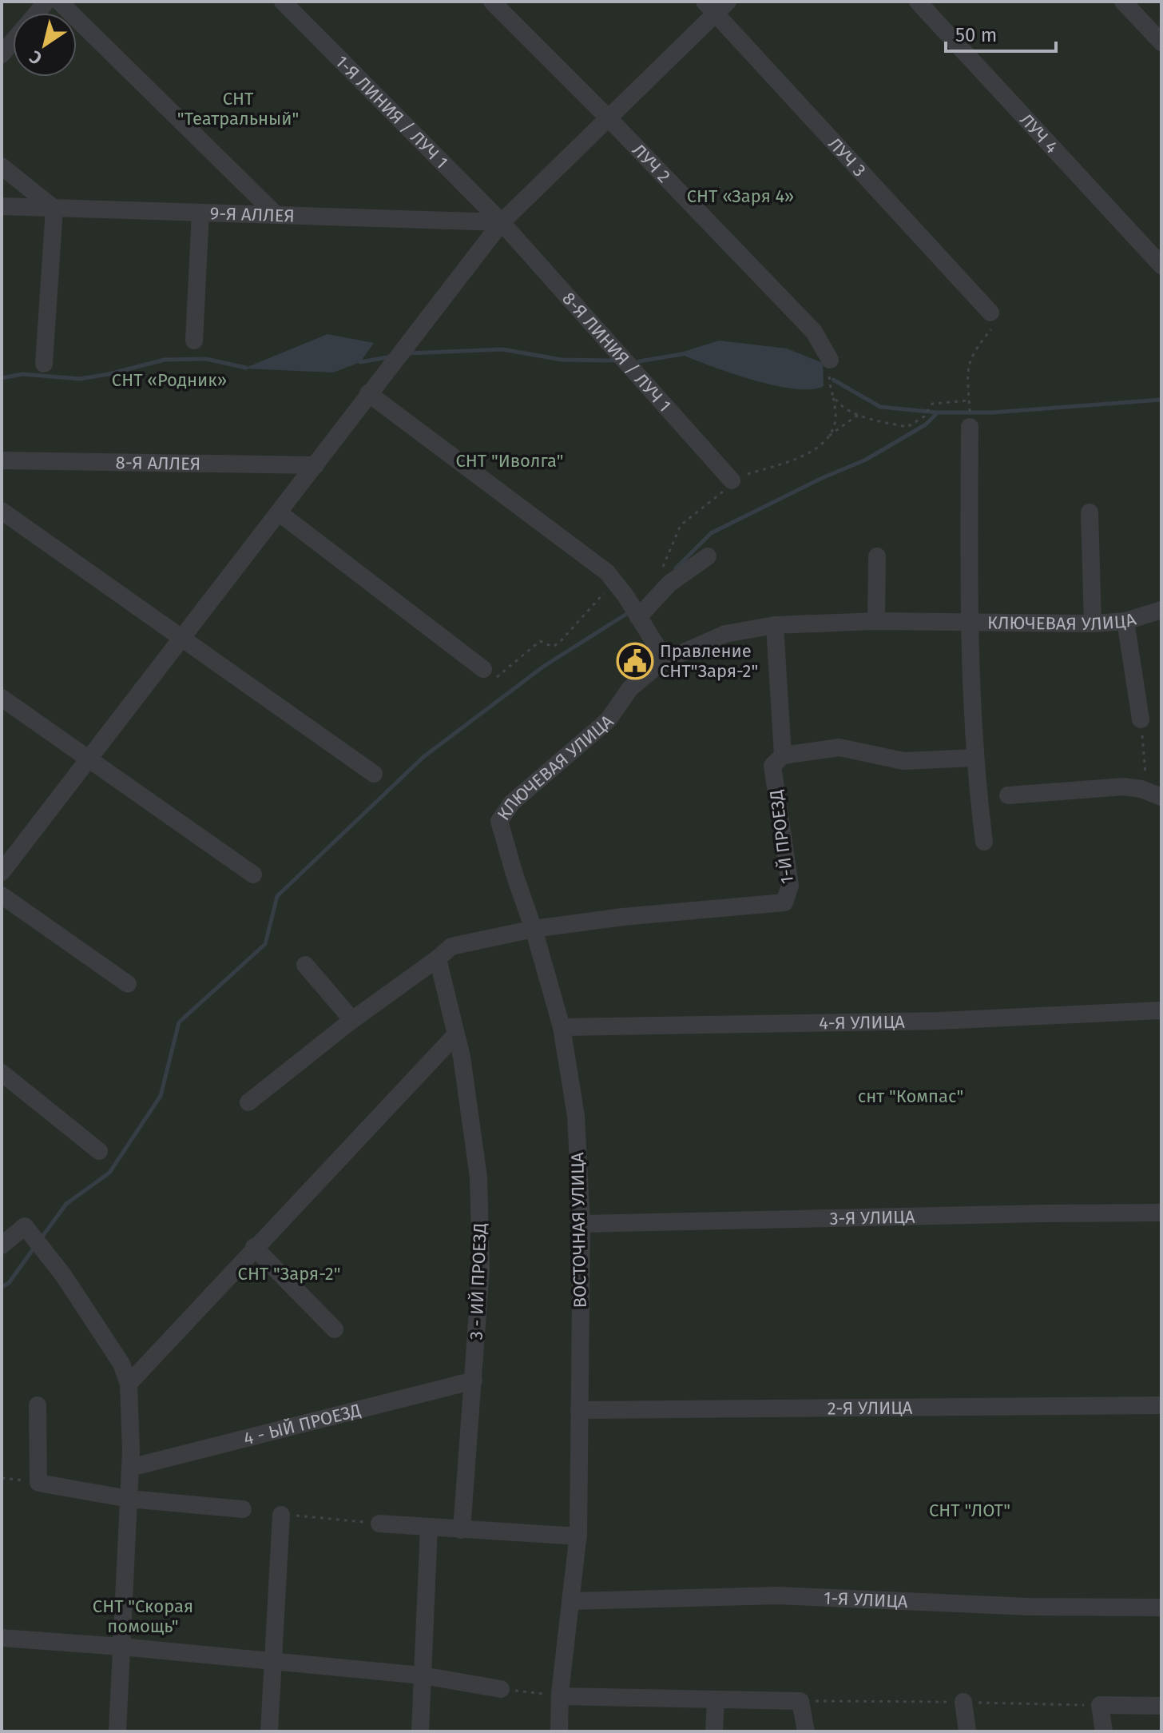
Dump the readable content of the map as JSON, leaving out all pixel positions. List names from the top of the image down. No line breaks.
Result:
{"streets":{"street":["1-Я ЛИНИЯ / ЛУЧ 1","ЛУЧ 4","ЛУЧ 3","ЛУЧ 2","9-Я АЛЛЕЯ","8-Я ЛИНИЯ / ЛУЧ 1","8-Я АЛЛЕЯ","КЛЮЧЕВАЯ УЛИЦА","1-Й ПРОЕЗД","4-Я УЛИЦА","3-Я УЛИЦА","ВОСТОЧНАЯ УЛИЦА","3 - ИЙ ПРОЕЗД","2-Я УЛИЦА","4 - ЫЙ ПРОЕЗД","1-Я УЛИЦА"]},"crossings":[["1-Я ЛИНИЯ / ЛУЧ 1","9-Я АЛЛЕЯ"],["1-Я ЛИНИЯ / ЛУЧ 1","8-Я ЛИНИЯ / ЛУЧ 1"],["9-Я АЛЛЕЯ","8-Я ЛИНИЯ / ЛУЧ 1"],["КЛЮЧЕВАЯ УЛИЦА","1-Й ПРОЕЗД"],["КЛЮЧЕВАЯ УЛИЦА","ВОСТОЧНАЯ УЛИЦА"],["1-Й ПРОЕЗД","ВОСТОЧНАЯ УЛИЦА"],["4-Я УЛИЦА","ВОСТОЧНАЯ УЛИЦА"],["3-Я УЛИЦА","ВОСТОЧНАЯ УЛИЦА"],["ВОСТОЧНАЯ УЛИЦА","2-Я УЛИЦА"],["ВОСТОЧНАЯ УЛИЦА","1-Я УЛИЦА"],["3 - ИЙ ПРОЕЗД","4 - ЫЙ ПРОЕЗД"]],"parks":["СНТ \"Театральный\"","СНТ «Заря 4»","СНТ «Родник»","СНТ \"Иволга\"","снт \"Компас\"","СНТ \"Заря-2\"","СНТ \"ЛОТ\"","СНТ \"Скорая помощь\""],"places":{"public building":["Правление СНТ\"Заря-2\""]},"scale_bar":"50 m","north":"bottom left"}
